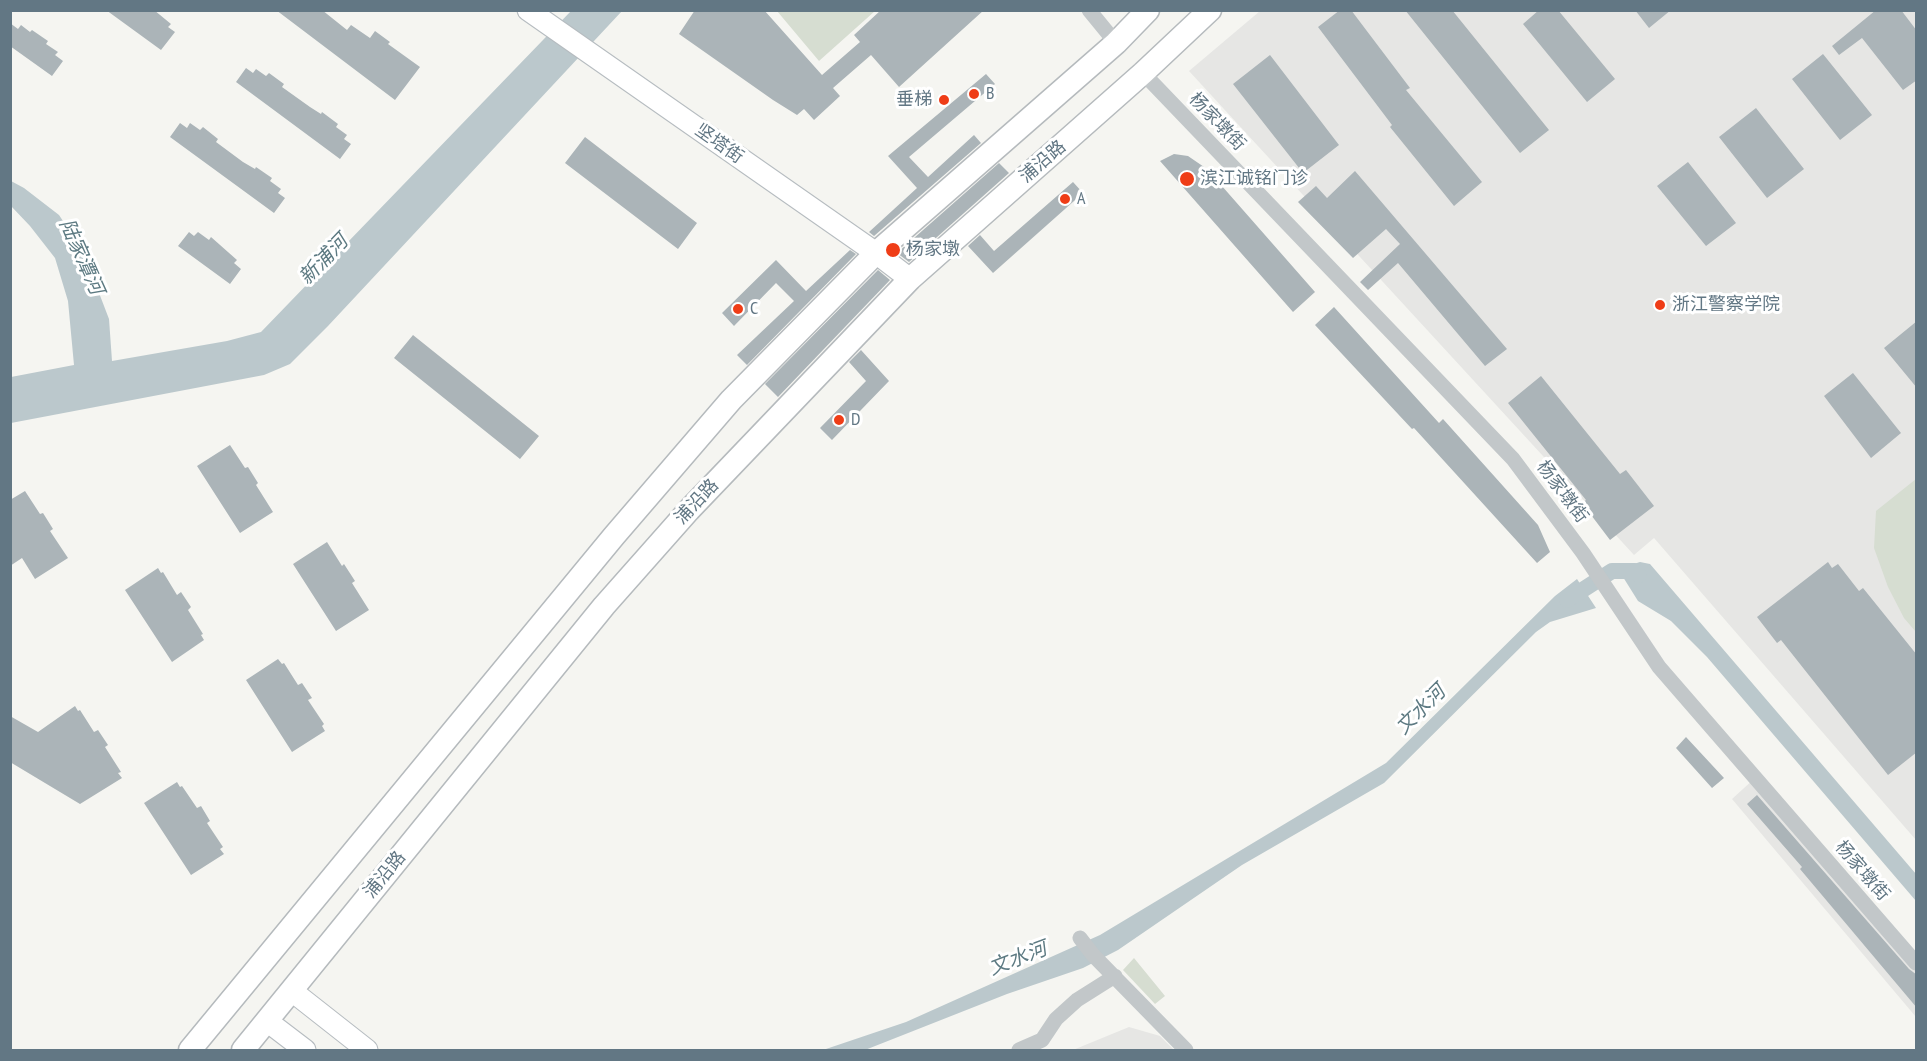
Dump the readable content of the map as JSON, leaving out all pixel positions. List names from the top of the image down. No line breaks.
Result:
{"streets":{"main road":["浦沿路"],"street":["杨家墩街","坚塔街"]},"crossings":[["杨家墩街","浦沿路"],["坚塔街","浦沿路"]],"water":["陆家潭河","新浦河","文水河"],"places":["B","垂梯","滨江诚铭门诊","A","杨家墩","浙江警察学院","C","D"]}
